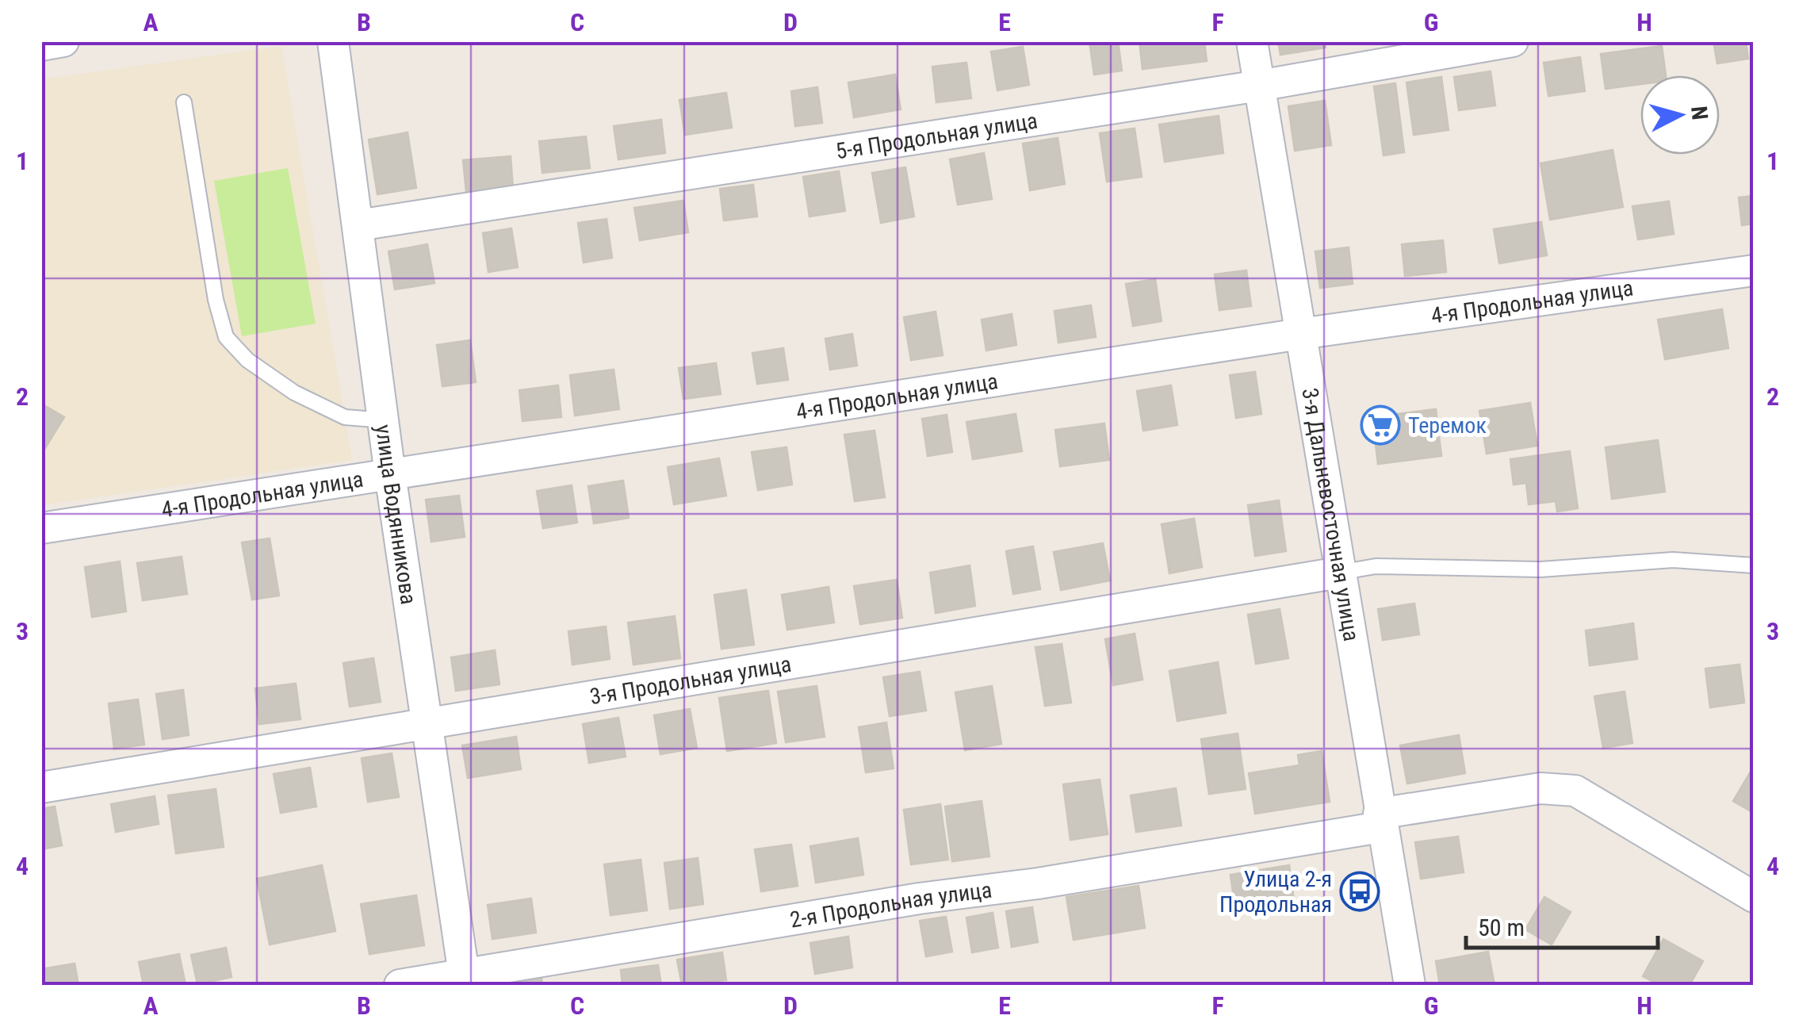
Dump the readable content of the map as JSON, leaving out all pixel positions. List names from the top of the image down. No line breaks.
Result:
{"streets":{"street":["5-я Продольная улица","4-я Продольная улица","улица Водянникова","3-я Дальневосточная улица","3-я Продольная улица","2-я Продольная улица"]},"crossings":[["5-я Продольная улица","улица Водянникова"],["5-я Продольная улица","3-я Дальневосточная улица"],["4-я Продольная улица","улица Водянникова"],["4-я Продольная улица","3-я Дальневосточная улица"],["улица Водянникова","3-я Продольная улица"],["улица Водянникова","2-я Продольная улица"],["3-я Дальневосточная улица","3-я Продольная улица"],["3-я Дальневосточная улица","2-я Продольная улица"]],"places":{"supermarket":["Теремок"],"bus stop":["Улица 2-я Продольная"]},"scale_bar":"50 m","north":"right","grid":{"columns":["A","B","C","D","E","F","G","H"],"rows":["1","2","3","4"]}}
